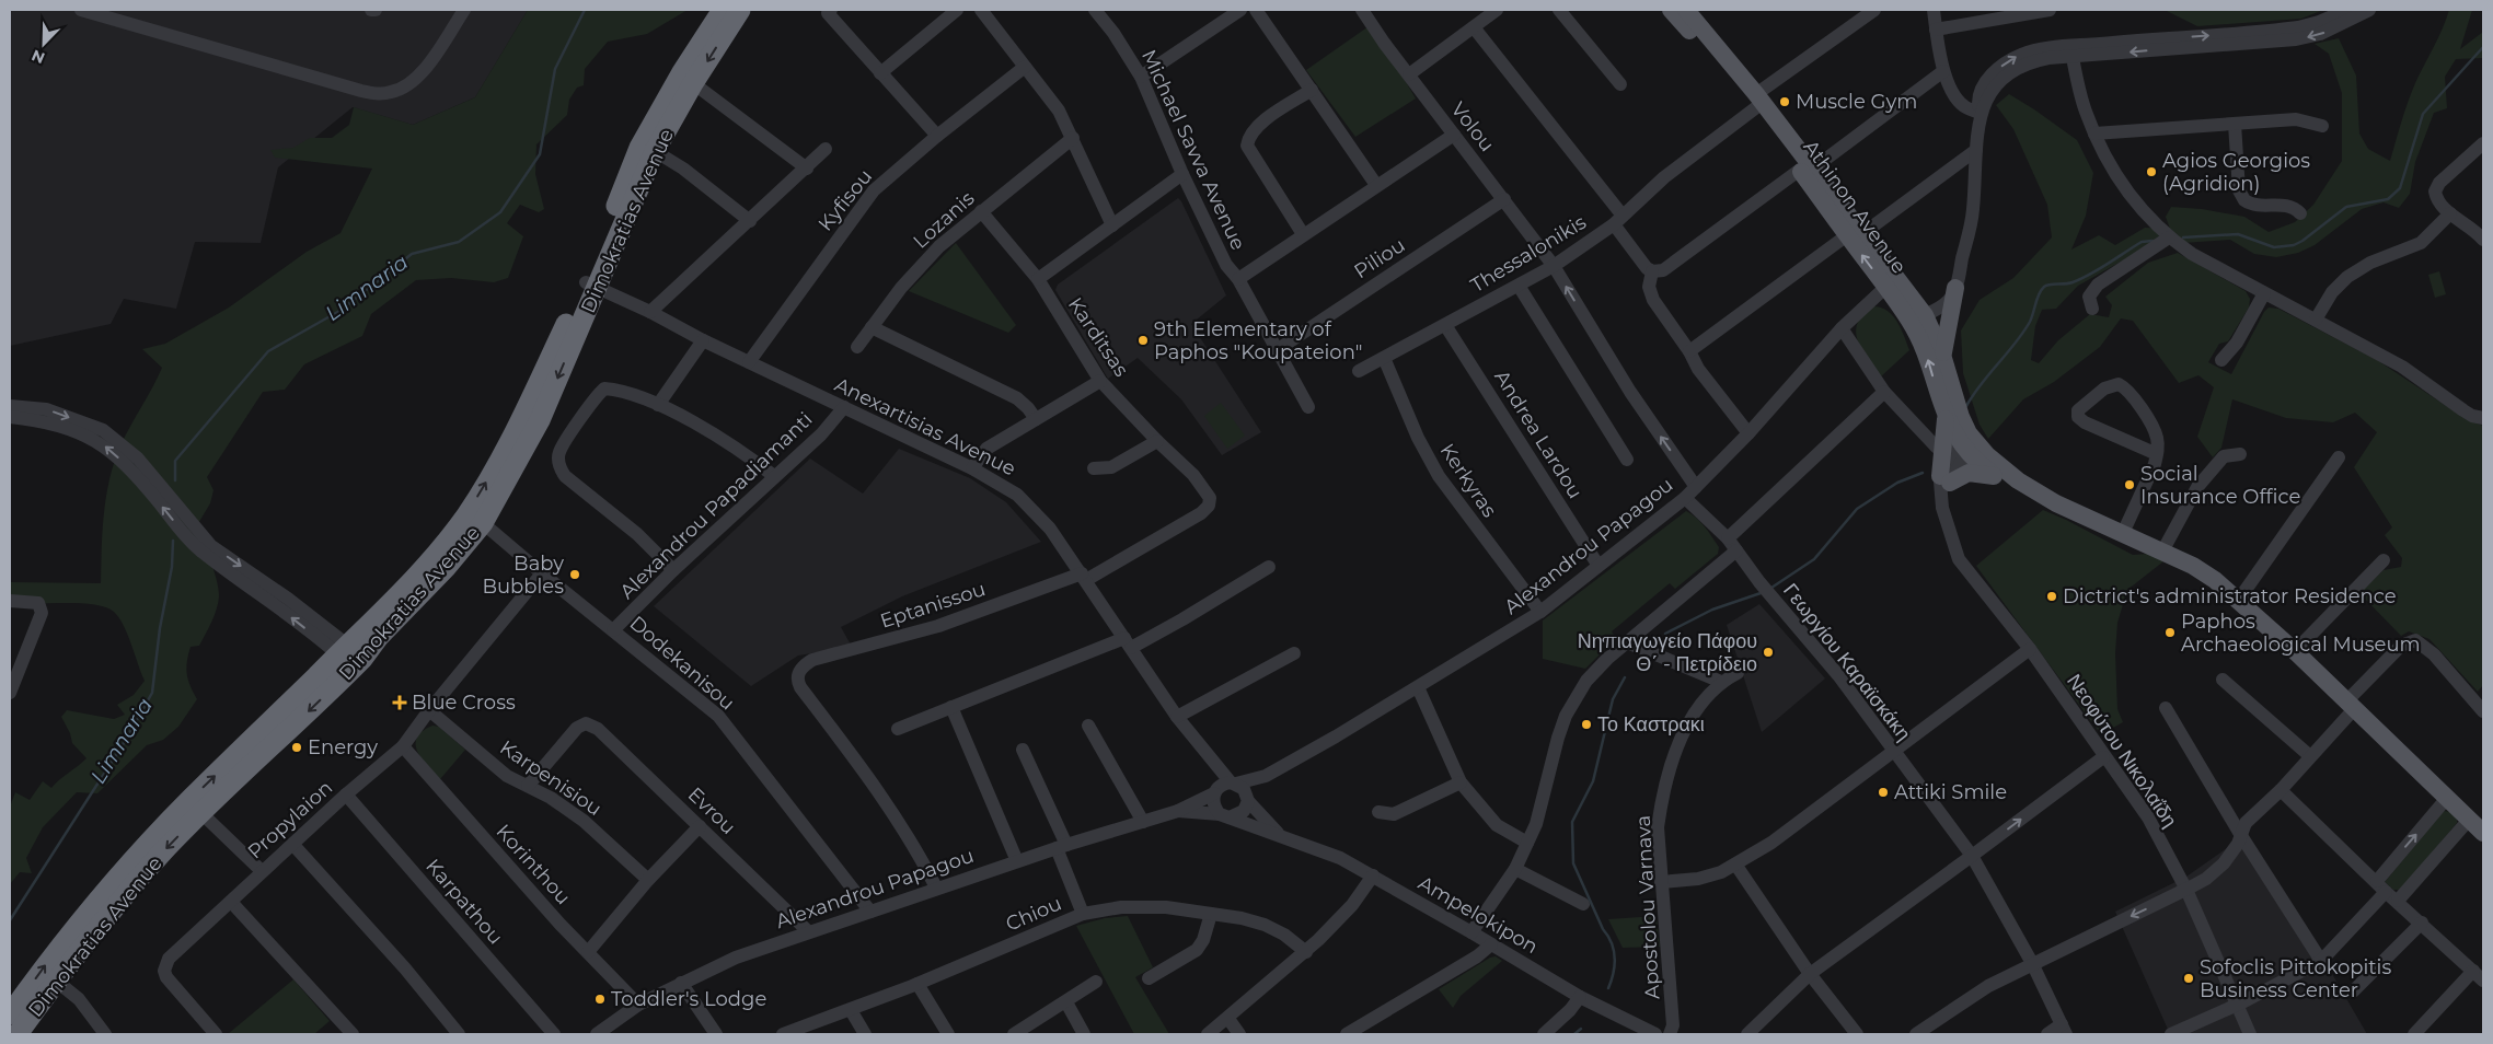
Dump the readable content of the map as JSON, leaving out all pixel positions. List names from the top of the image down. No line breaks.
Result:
{"streets":{"highway":["Dimokratias Avenue"],"main road":["Athinon Avenue"],"street":["Volou","Michael Savva Avenue","Kyfisou","Lozanis","Thessalonikis","Piliou","Karditsas","Anexartisias Avenue","Andrea Lardou","Kerkyras","Alexandrou Papadiamanti","Alexandrou Papagou","Eptanissou","Γεωργίου Καραϊσκάκη","Dodekanisou","Νεοφύτου Νικολαΐδη","Karpenisiou","Evrou","Propylaion","Korinthou","Karpathou","Apostolou Varnava","Chiou","Ampelokipon"]},"crossings":[["Volou","Thessalonikis"],["Volou","Piliou"],["Volou","Alexandrou Papagou"],["Michael Savva Avenue","Piliou"],["Kyfisou","Anexartisias Avenue"],["Athinon Avenue","Thessalonikis"],["Athinon Avenue","Alexandrou Papagou"],["Athinon Avenue","Νεοφύτου Νικολαΐδη"],["Lozanis","Karditsas"],["Dimokratias Avenue","Anexartisias Avenue"],["Dimokratias Avenue","Dodekanisou"],["Thessalonikis","Andrea Lardou"],["Thessalonikis","Kerkyras"],["Karditsas","Eptanissou"],["Anexartisias Avenue","Alexandrou Papadiamanti"],["Anexartisias Avenue","Alexandrou Papagou"],["Anexartisias Avenue","Eptanissou"],["Anexartisias Avenue","Ampelokipon"],["Andrea Lardou","Alexandrou Papagou"],["Kerkyras","Alexandrou Papagou"],["Alexandrou Papadiamanti","Dodekanisou"],["Alexandrou Papagou","Eptanissou"],["Alexandrou Papagou","Γεωργίου Καραϊσκάκη"],["Alexandrou Papagou","Dodekanisou"],["Alexandrou Papagou","Evrou"],["Alexandrou Papagou","Korinthou"],["Alexandrou Papagou","Ampelokipon"],["Dodekanisou","Propylaion"],["Karpenisiou","Evrou"],["Karpenisiou","Propylaion"],["Propylaion","Korinthou"],["Propylaion","Karpathou"]],"water":["Limnaria"],"places":{"other":["Muscle Gym","Agios Georgios (Agridion)","9th Elementary of Paphos \"Koupateion\"","Social Insurance Office","Baby Bubbles","Dictrict's administrator Residence","Paphos Archaeological Museum","Νηπιαγωγείο Πάφου Θ΄ - Πετρίδειο","Το Καστρακι","Energy","Attiki Smile","Sofoclis Pittokopitis Business Center","Toddler's Lodge"],"health":["Blue Cross"]},"north":"bottom left"}
